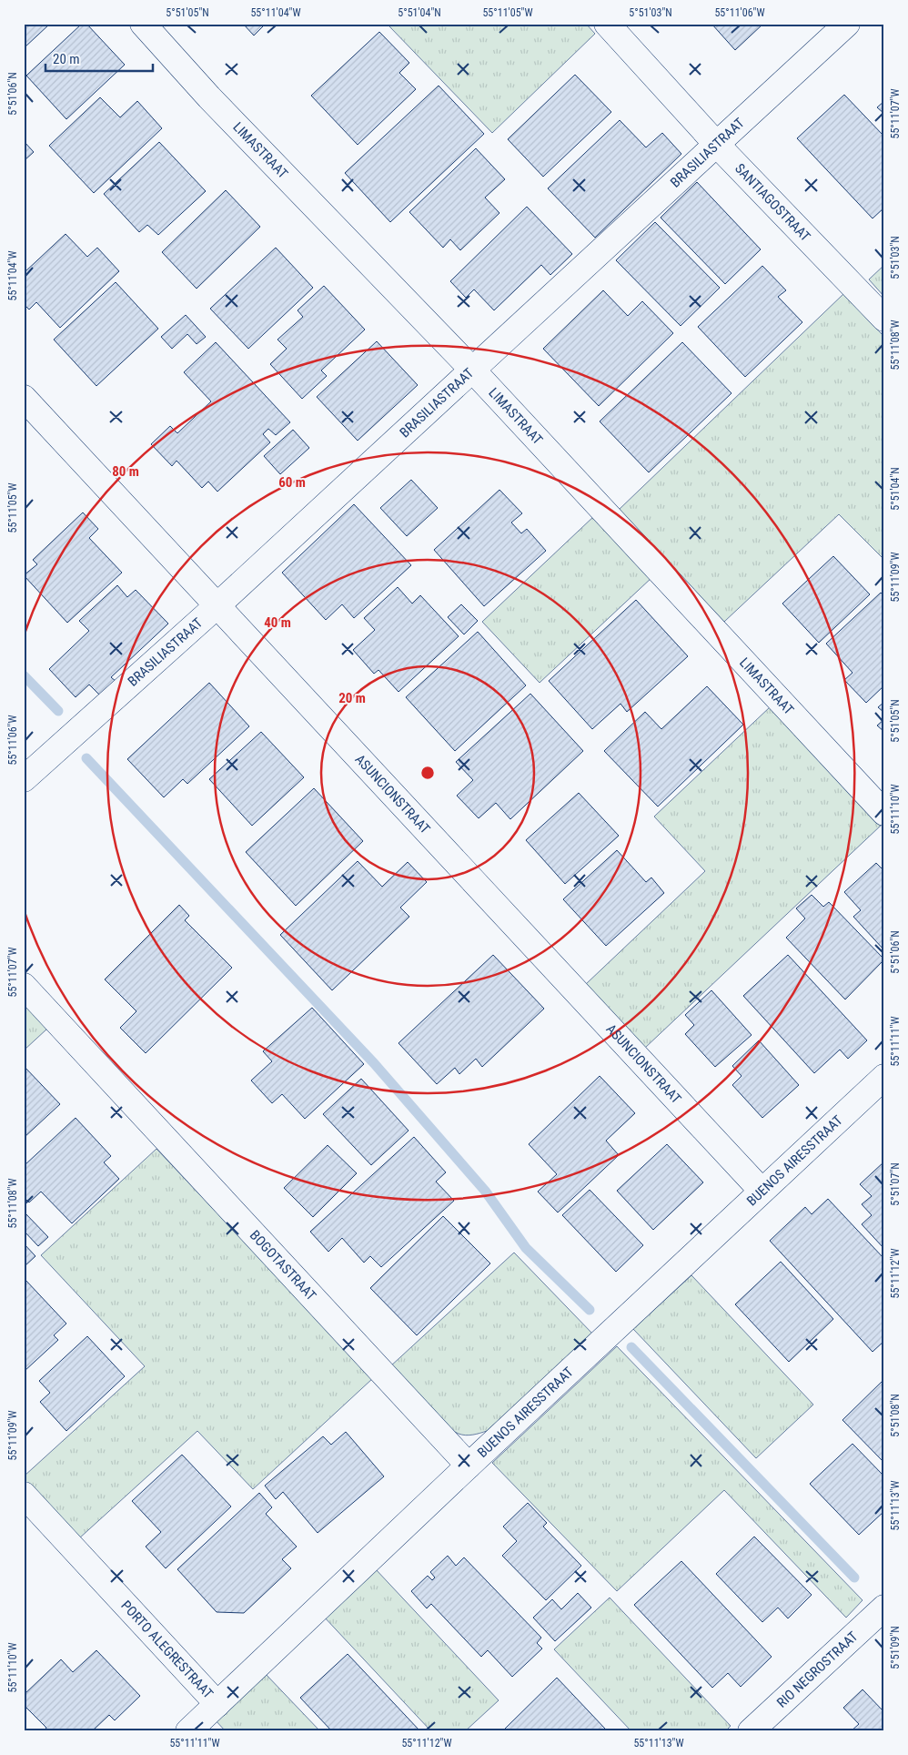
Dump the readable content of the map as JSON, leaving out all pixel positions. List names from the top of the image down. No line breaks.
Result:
{"streets":{"street":["LIMASTRAAT","BRASILIASTRAAT","SANTIAGOSTRAAT","ASUNCIONSTRAAT","BUENOS AIRESSTRAAT","BOGOTASTRAAT","PORTO ALEGRESTRAAT","RIO NEGROSTRAAT"]},"crossings":[["LIMASTRAAT","BRASILIASTRAAT"],["BRASILIASTRAAT","SANTIAGOSTRAAT"],["BRASILIASTRAAT","ASUNCIONSTRAAT"],["ASUNCIONSTRAAT","BUENOS AIRESSTRAAT"],["BUENOS AIRESSTRAAT","BOGOTASTRAAT"],["BUENOS AIRESSTRAAT","PORTO ALEGRESTRAAT"]],"scale_bar":"20 m","coordinates":["5°51'05\"N","55°11'04\"W","5°51'04\"N","55°11'05\"W","5°51'03\"N","55°11'06\"W","5°51'06\"N","55°11'07\"W","55°11'08\"W","55°11'09\"W","55°11'10\"W","55°11'11\"W","5°51'07\"N","55°11'12\"W","5°51'08\"N","55°11'13\"W","5°51'09\"N"],"rings":["80 m","60 m","40 m","20 m"]}
